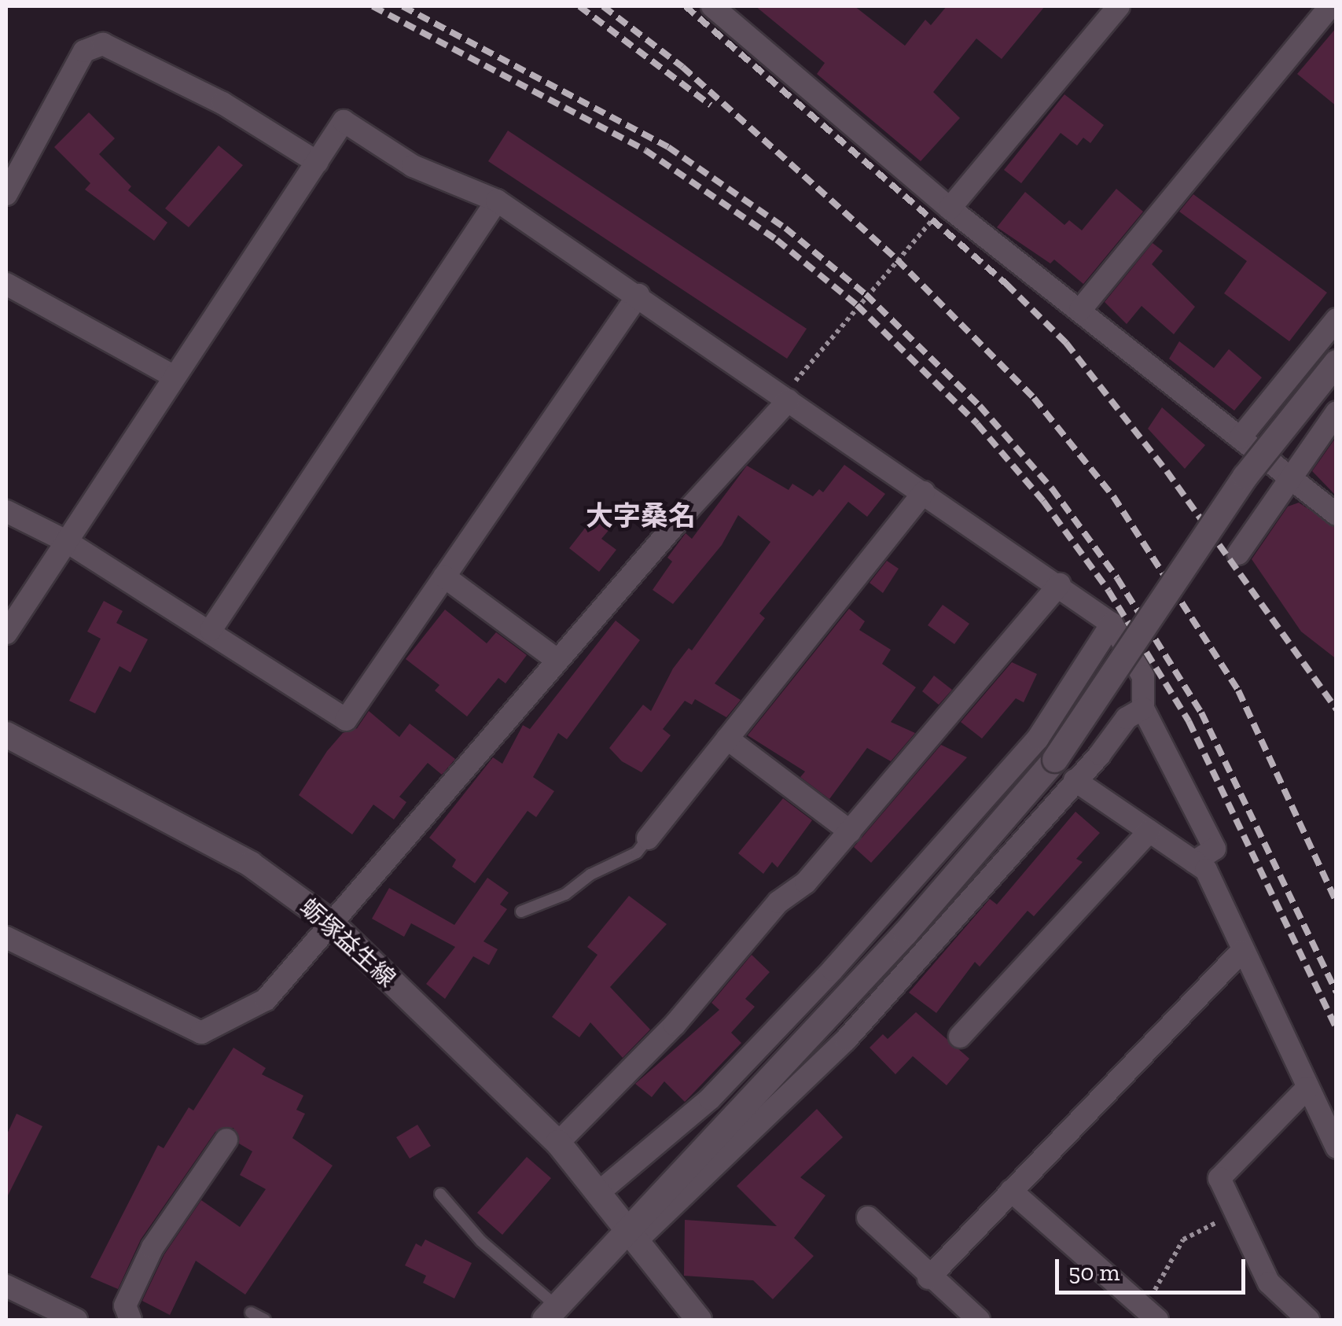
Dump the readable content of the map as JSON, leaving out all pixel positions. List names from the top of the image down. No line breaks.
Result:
{"streets":{"street":["蛎塚益生線"]},"districts":["大字桑名"],"scale_bar":"50 m"}
